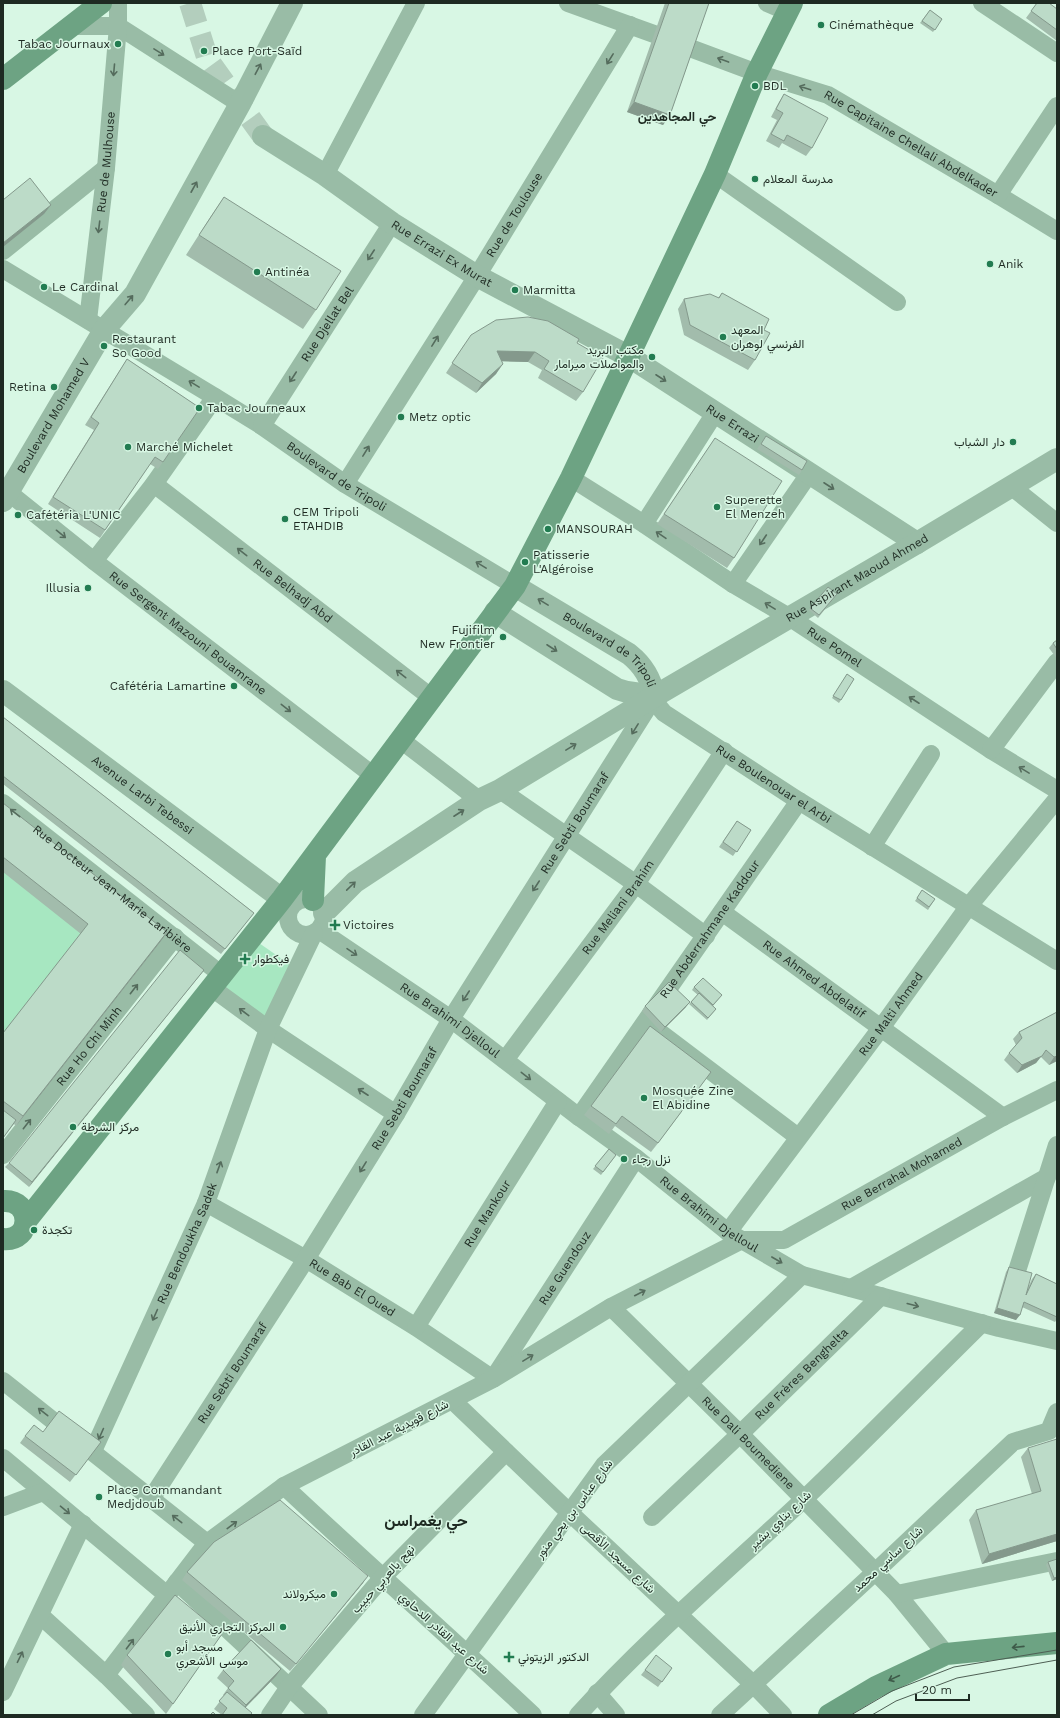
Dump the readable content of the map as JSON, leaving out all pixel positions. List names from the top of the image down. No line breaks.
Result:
{"streets":{"street":["Rue Capitaine Chellali Abdelkader","Rue de Mulhouse","Rue de Toulouse","Rue Errazi Ex Murat","Rue Djellat Bel","Boulevard Mohamed V","Rue Errazi","Boulevard de Tripoli","Rue Aspirant Maoud Ahmed","Rue Belhadj Abd","Rue Sergent Mazouni Bouamrane","Rue Pomel","Rue Boulenouar el Arbi","Avenue Larbi Tebessi","Rue Sebti Boumaraf","Rue Docteur Jean-Marie Laribière","Rue Meliani Brahim","Rue Abderrahmane Kaddour","Rue Ahmed Abdelatif","Rue Malti Ahmed","Rue Brahimi Djelloul","Rue Ho Chi Minh","Rue Berrahal Mohamed","Rue Mankour","Rue Bendoukha Sadek","Rue Guendouz","Rue Bab El Oued","Rue Frères Benghelta","شارع قويدية عبد القادر","Rue Dali Boumediene","شارع عباس بن يحي منور","شارع بناوي بشير","شارع مسجد الأقصى","شارع ساسي محمد","نهج بالعربي حبيب","شارع عبد القادر الدحاوي"]},"crossings":[["Rue de Mulhouse","Boulevard Mohamed V"],["Rue de Mulhouse","Boulevard de Tripoli"],["Rue de Toulouse","Rue Errazi Ex Murat"],["Rue de Toulouse","Boulevard de Tripoli"],["Rue Errazi Ex Murat","Rue Djellat Bel"],["Rue Errazi Ex Murat","Rue Errazi"],["Rue Djellat Bel","Boulevard de Tripoli"],["Boulevard Mohamed V","Boulevard de Tripoli"],["Boulevard Mohamed V","Rue Sergent Mazouni Bouamrane"],["Rue Errazi","Rue Aspirant Maoud Ahmed"],["Boulevard de Tripoli","Rue Aspirant Maoud Ahmed"],["Boulevard de Tripoli","Rue Boulenouar el Arbi"],["Boulevard de Tripoli","Rue Sebti Boumaraf"],["Rue Aspirant Maoud Ahmed","Rue Pomel"],["Rue Aspirant Maoud Ahmed","Rue Boulenouar el Arbi"],["Rue Aspirant Maoud Ahmed","Rue Sebti Boumaraf"],["Rue Aspirant Maoud Ahmed","Rue Brahimi Djelloul"],["Rue Aspirant Maoud Ahmed","Rue Bendoukha Sadek"],["Rue Boulenouar el Arbi","Rue Sebti Boumaraf"],["Rue Boulenouar el Arbi","Rue Meliani Brahim"],["Rue Boulenouar el Arbi","Rue Abderrahmane Kaddour"],["Rue Boulenouar el Arbi","Rue Malti Ahmed"],["Rue Sebti Boumaraf","Rue Docteur Jean-Marie Laribière"],["Rue Sebti Boumaraf","Rue Brahimi Djelloul"],["Rue Sebti Boumaraf","Rue Bab El Oued"],["Rue Docteur Jean-Marie Laribière","Rue Ho Chi Minh"],["Rue Docteur Jean-Marie Laribière","Rue Bendoukha Sadek"],["Rue Meliani Brahim","Rue Brahimi Djelloul"],["Rue Abderrahmane Kaddour","Rue Ahmed Abdelatif"],["Rue Abderrahmane Kaddour","Rue Brahimi Djelloul"],["Rue Ahmed Abdelatif","Rue Malti Ahmed"],["Rue Ahmed Abdelatif","Rue Berrahal Mohamed"],["Rue Malti Ahmed","Rue Brahimi Djelloul"],["Rue Malti Ahmed","Rue Berrahal Mohamed"],["Rue Malti Ahmed","شارع قويدية عبد القادر"],["Rue Brahimi Djelloul","Rue Berrahal Mohamed"],["Rue Brahimi Djelloul","Rue Mankour"],["Rue Brahimi Djelloul","Rue Bendoukha Sadek"],["Rue Brahimi Djelloul","Rue Guendouz"],["Rue Brahimi Djelloul","Rue Frères Benghelta"],["Rue Brahimi Djelloul","شارع قويدية عبد القادر"],["Rue Brahimi Djelloul","شارع عباس بن يحي منور"],["Rue Brahimi Djelloul","شارع بناوي بشير"],["Rue Berrahal Mohamed","شارع قويدية عبد القادر"],["Rue Mankour","Rue Bab El Oued"],["Rue Bendoukha Sadek","Rue Bab El Oued"],["Rue Guendouz","Rue Bab El Oued"],["Rue Guendouz","شارع قويدية عبد القادر"],["Rue Bab El Oued","شارع قويدية عبد القادر"],["Rue Frères Benghelta","Rue Dali Boumediene"],["شارع قويدية عبد القادر","Rue Dali Boumediene"],["شارع قويدية عبد القادر","شارع مسجد الأقصى"],["شارع قويدية عبد القادر","شارع عبد القادر الدحاوي"],["Rue Dali Boumediene","شارع عباس بن يحي منور"],["Rue Dali Boumediene","شارع بناوي بشير"],["Rue Dali Boumediene","شارع ساسي محمد"],["شارع عباس بن يحي منور","شارع مسجد الأقصى"],["شارع عباس بن يحي منور","شارع عبد القادر الدحاوي"],["شارع بناوي بشير","شارع مسجد الأقصى"],["شارع مسجد الأقصى","شارع ساسي محمد"],["شارع مسجد الأقصى","نهج بالعربي حبيب"],["نهج بالعربي حبيب","شارع عبد القادر الدحاوي"]],"one_way":["Rue de Mulhouse","Rue Djellat Bel","Rue Aspirant Maoud Ahmed","Rue Belhadj Abd","Rue Sergent Mazouni Bouamrane","Rue Pomel","Rue Sebti Boumaraf","Rue Docteur Jean-Marie Laribière","Rue Brahimi Djelloul","Rue Ho Chi Minh","شارع قويدية عبد القادر"],"districts":["حي المجاهدين","حي يغمراسن"],"places":{"other":["Cinémathèque","Tabac Journaux","Place Port-Saïd","BDL","مدرسة المعلام","Anik","Antinéa","Le Cardinal","Marmitta","المعهد الفرنسي لوهران","Restaurant So Good","مكتب البريد والمواصلات ميرامار","Retina","Tabac Journeaux","Metz optic","دار الشباب","Marché Michelet","Superette El Menzeh","Cafétéria L'UNIC","CEM Tripoli ETAHDIB","MANSOURAH","Patisserie L'Algéroise","Illusia","Fujifilm New Frontier","Cafétéria Lamartine","Mosquée Zine El Abidine","مركز الشرطة","نزل رجاء","تكجدة","Place Commandant Medjdoub","ميكرولاند","المركز التجاري الأنيق","مسجد أبو موسى الأشعري"],"health":["Victoires","فيكطوار","الدكتور الزيتوني"]},"scale_bar":"20 m"}
